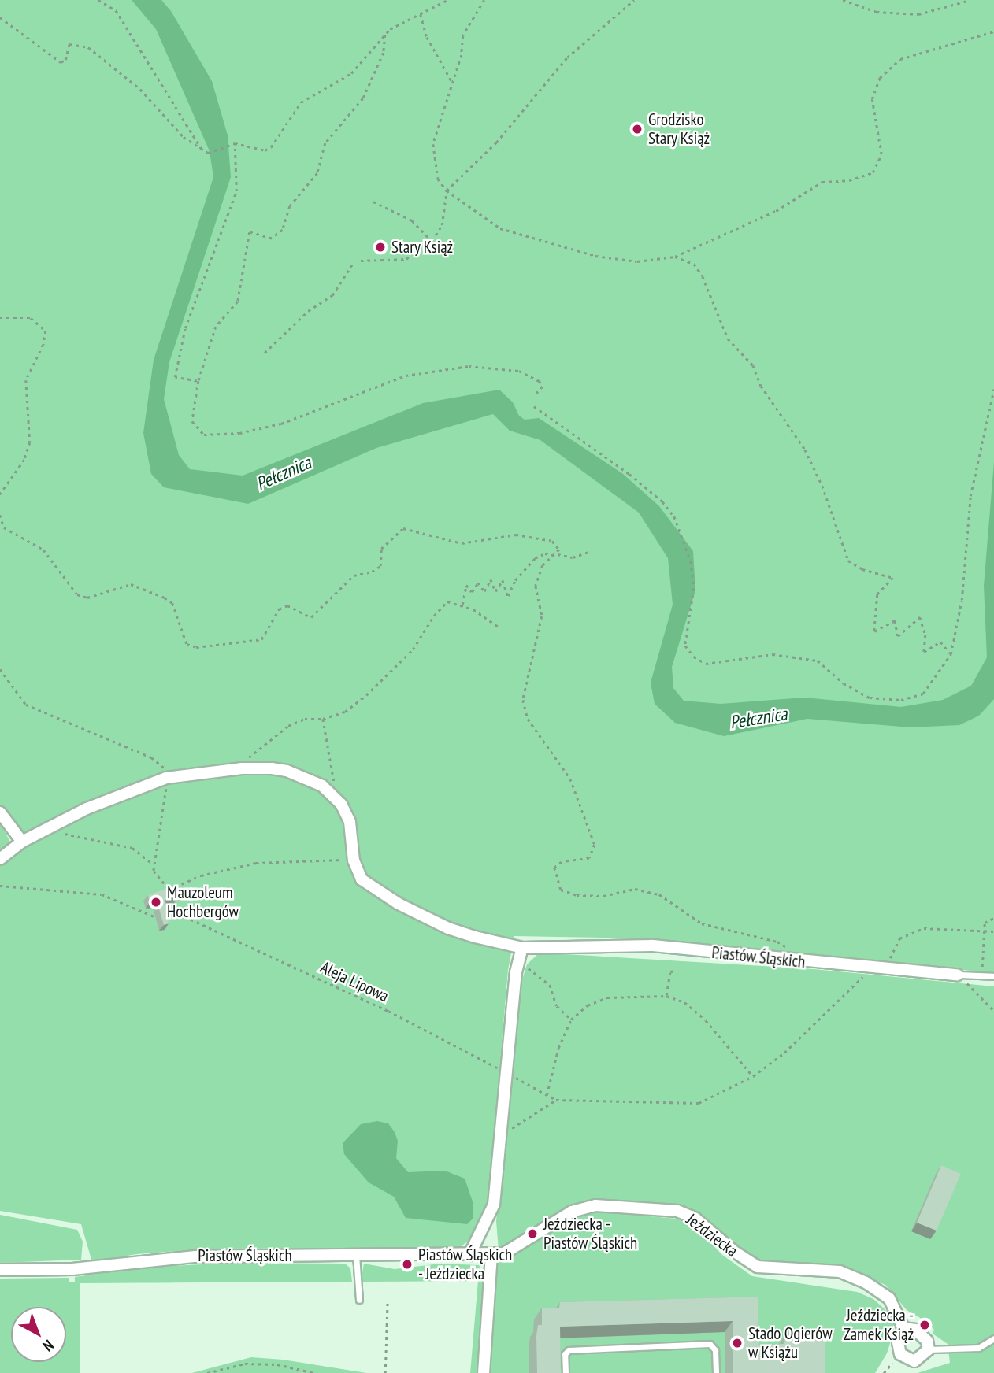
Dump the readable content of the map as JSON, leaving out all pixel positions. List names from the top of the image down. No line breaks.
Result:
{"streets":{"street":["Piastów Śląskich","Jeździecka"],"path":["Aleja Lipowa"]},"crossings":[["Piastów Śląskich","Jeździecka"]],"water":["Pełcznica"],"places":["Grodzisko Stary Książ","Stary Książ","Mauzoleum Hochbergów","Jeździecka - Piastów Śląskich","Piastów Śląskich - Jeździecka","Jeździecka - Zamek Książ","Stado Ogierów w Książu"],"north":"bottom right"}
